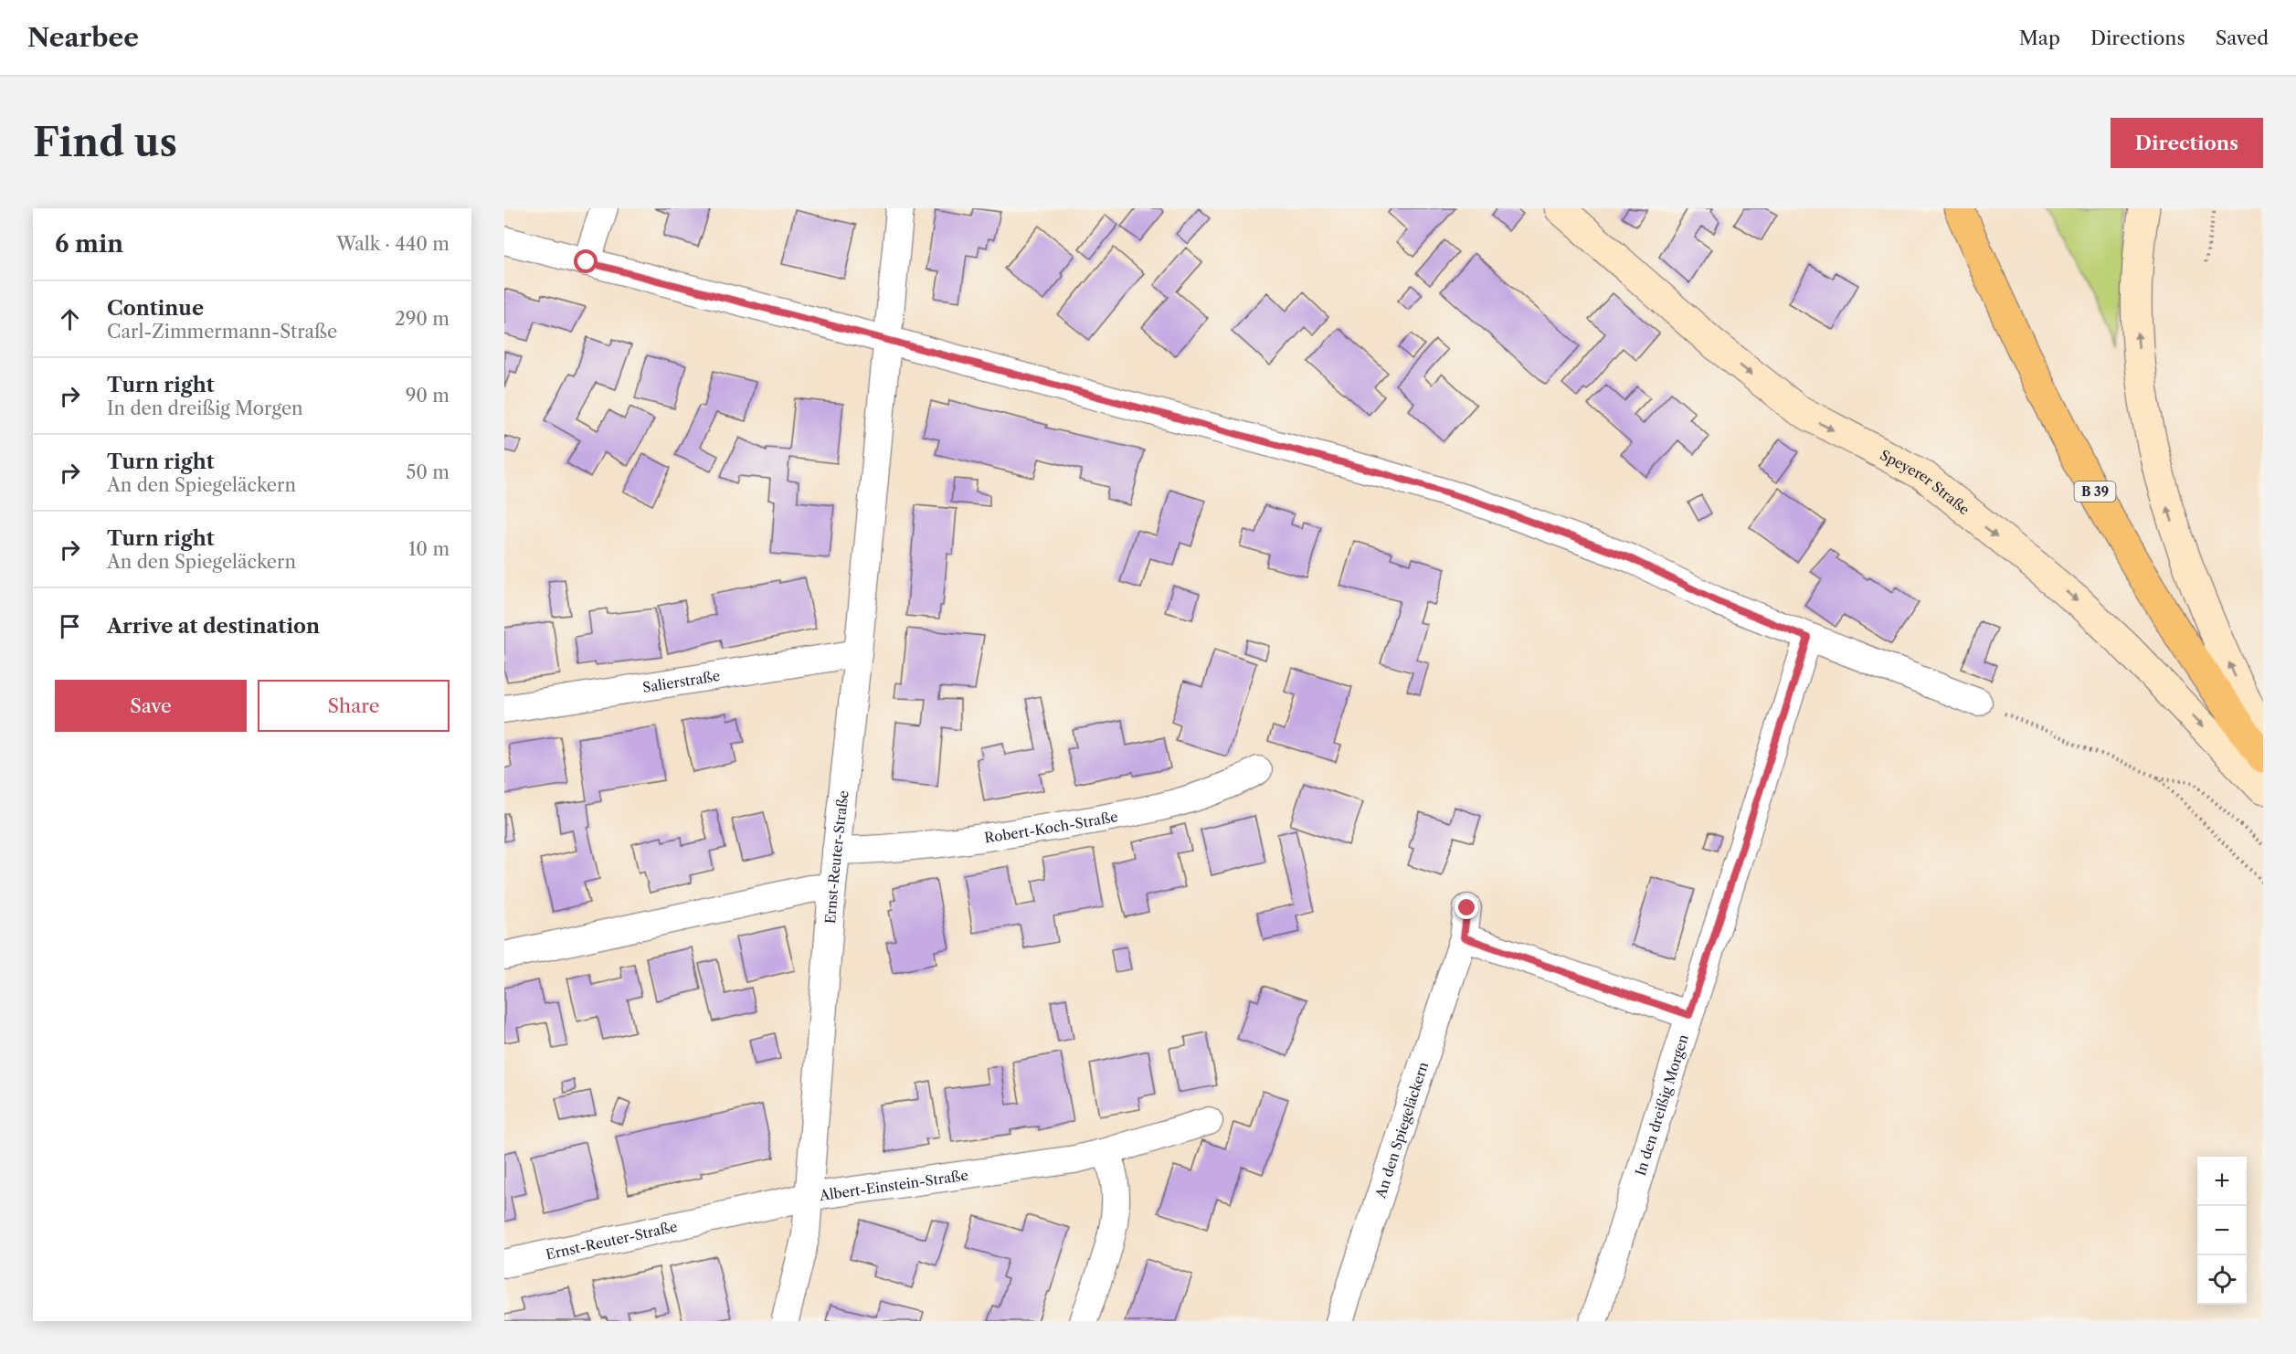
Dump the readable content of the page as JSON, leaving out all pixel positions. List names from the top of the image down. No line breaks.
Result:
{"streets":{"main road":["Speyerer Straße","B 39"],"street":["Salierstraße","Robert-Koch-Straße","Ernst-Reuter-Straße","In den dreißig Morgen","An den Spiegeläckern","Albert-Einstein-Straße"]},"crossings":[["Salierstraße","Ernst-Reuter-Straße"],["Robert-Koch-Straße","Ernst-Reuter-Straße"],["Ernst-Reuter-Straße","Albert-Einstein-Straße"]],"page":{"header":"Nearbee","nav":["Map","Directions","Saved"],"buttons":["Directions",["Save","Share"]],"title":"Find us","heading":["6 min","Walk · 440 m"],"list":[["Continue","Carl-Zimmermann-Straße","290 m"],["Turn right","In den dreißig Morgen","90 m"],["Turn right","An den Spiegeläckern","50 m"],["Turn right","An den Spiegeläckern","10 m"],"Arrive at destination"],"map_buttons":["+","−"]}}
